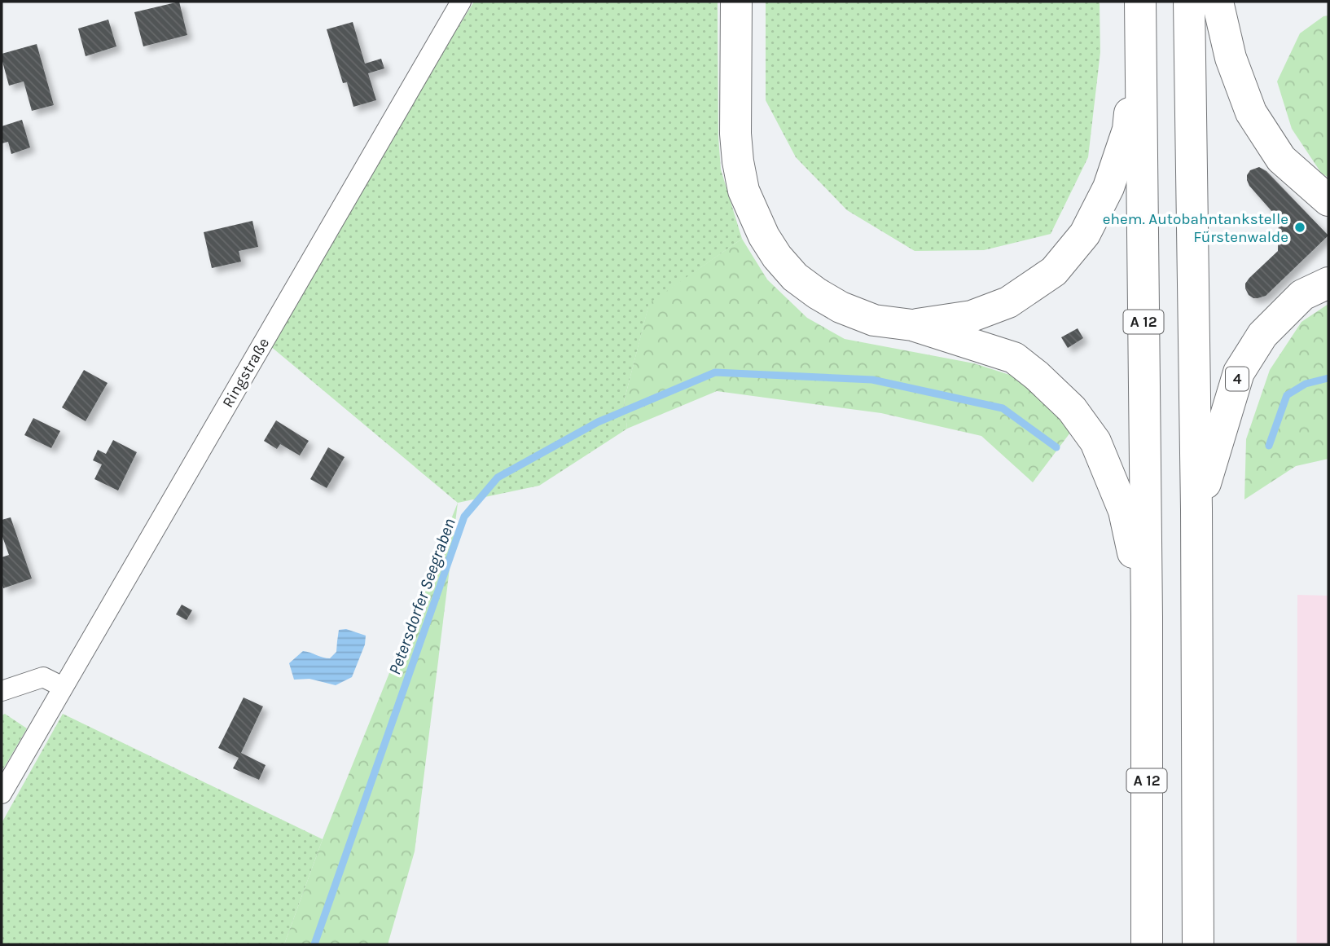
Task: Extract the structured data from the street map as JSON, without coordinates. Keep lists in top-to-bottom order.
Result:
{
  "streets": {
    "highway": ["A 12", "4"],
    "street": ["Ringstraße"]
  },
  "water": ["Petersdorfer Seegraben"],
  "places": ["ehem. Autobahntankstelle Fürstenwalde"]
}
